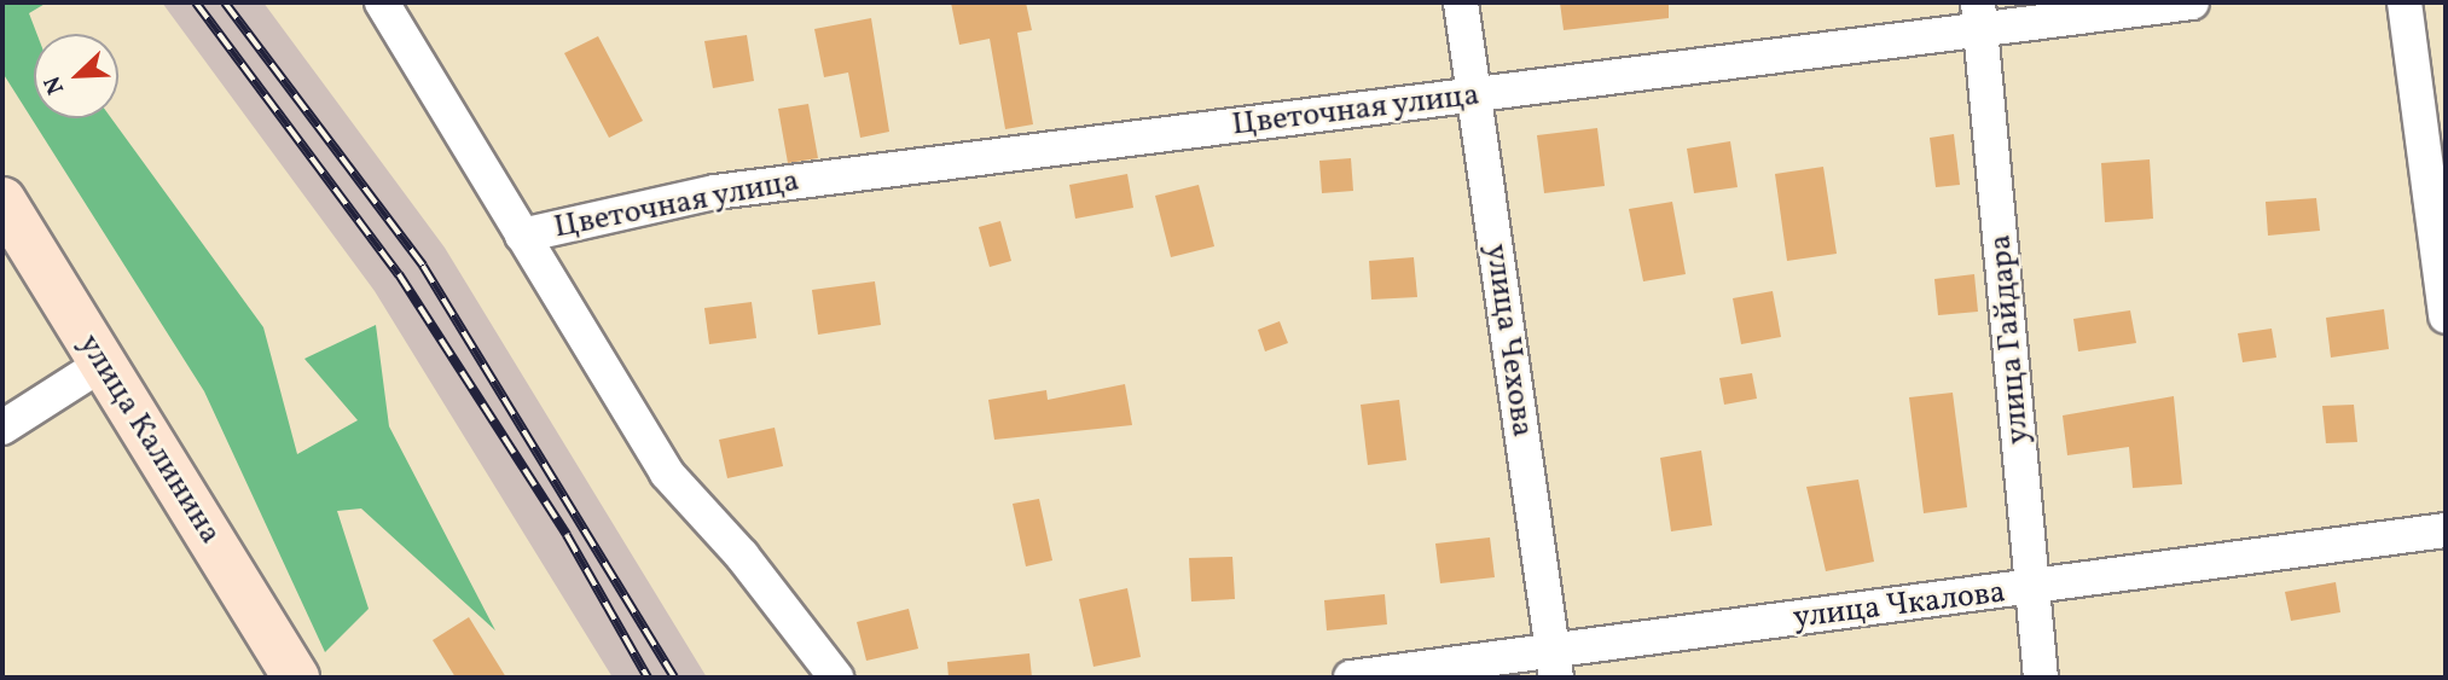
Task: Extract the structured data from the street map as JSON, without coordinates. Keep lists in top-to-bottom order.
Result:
{
  "streets": {
    "main road": ["улица Калинина"],
    "street": [
      "Цветочная улица",
      "улица Гайдара",
      "улица Чехова",
      "улица Чкалова"
    ]
  },
  "crossings": [
    ["Цветочная улица", "улица Гайдара"],
    ["Цветочная улица", "улица Чехова"],
    ["улица Гайдара", "улица Чкалова"],
    ["улица Чехова", "улица Чкалова"]
  ],
  "north": "bottom left"
}
